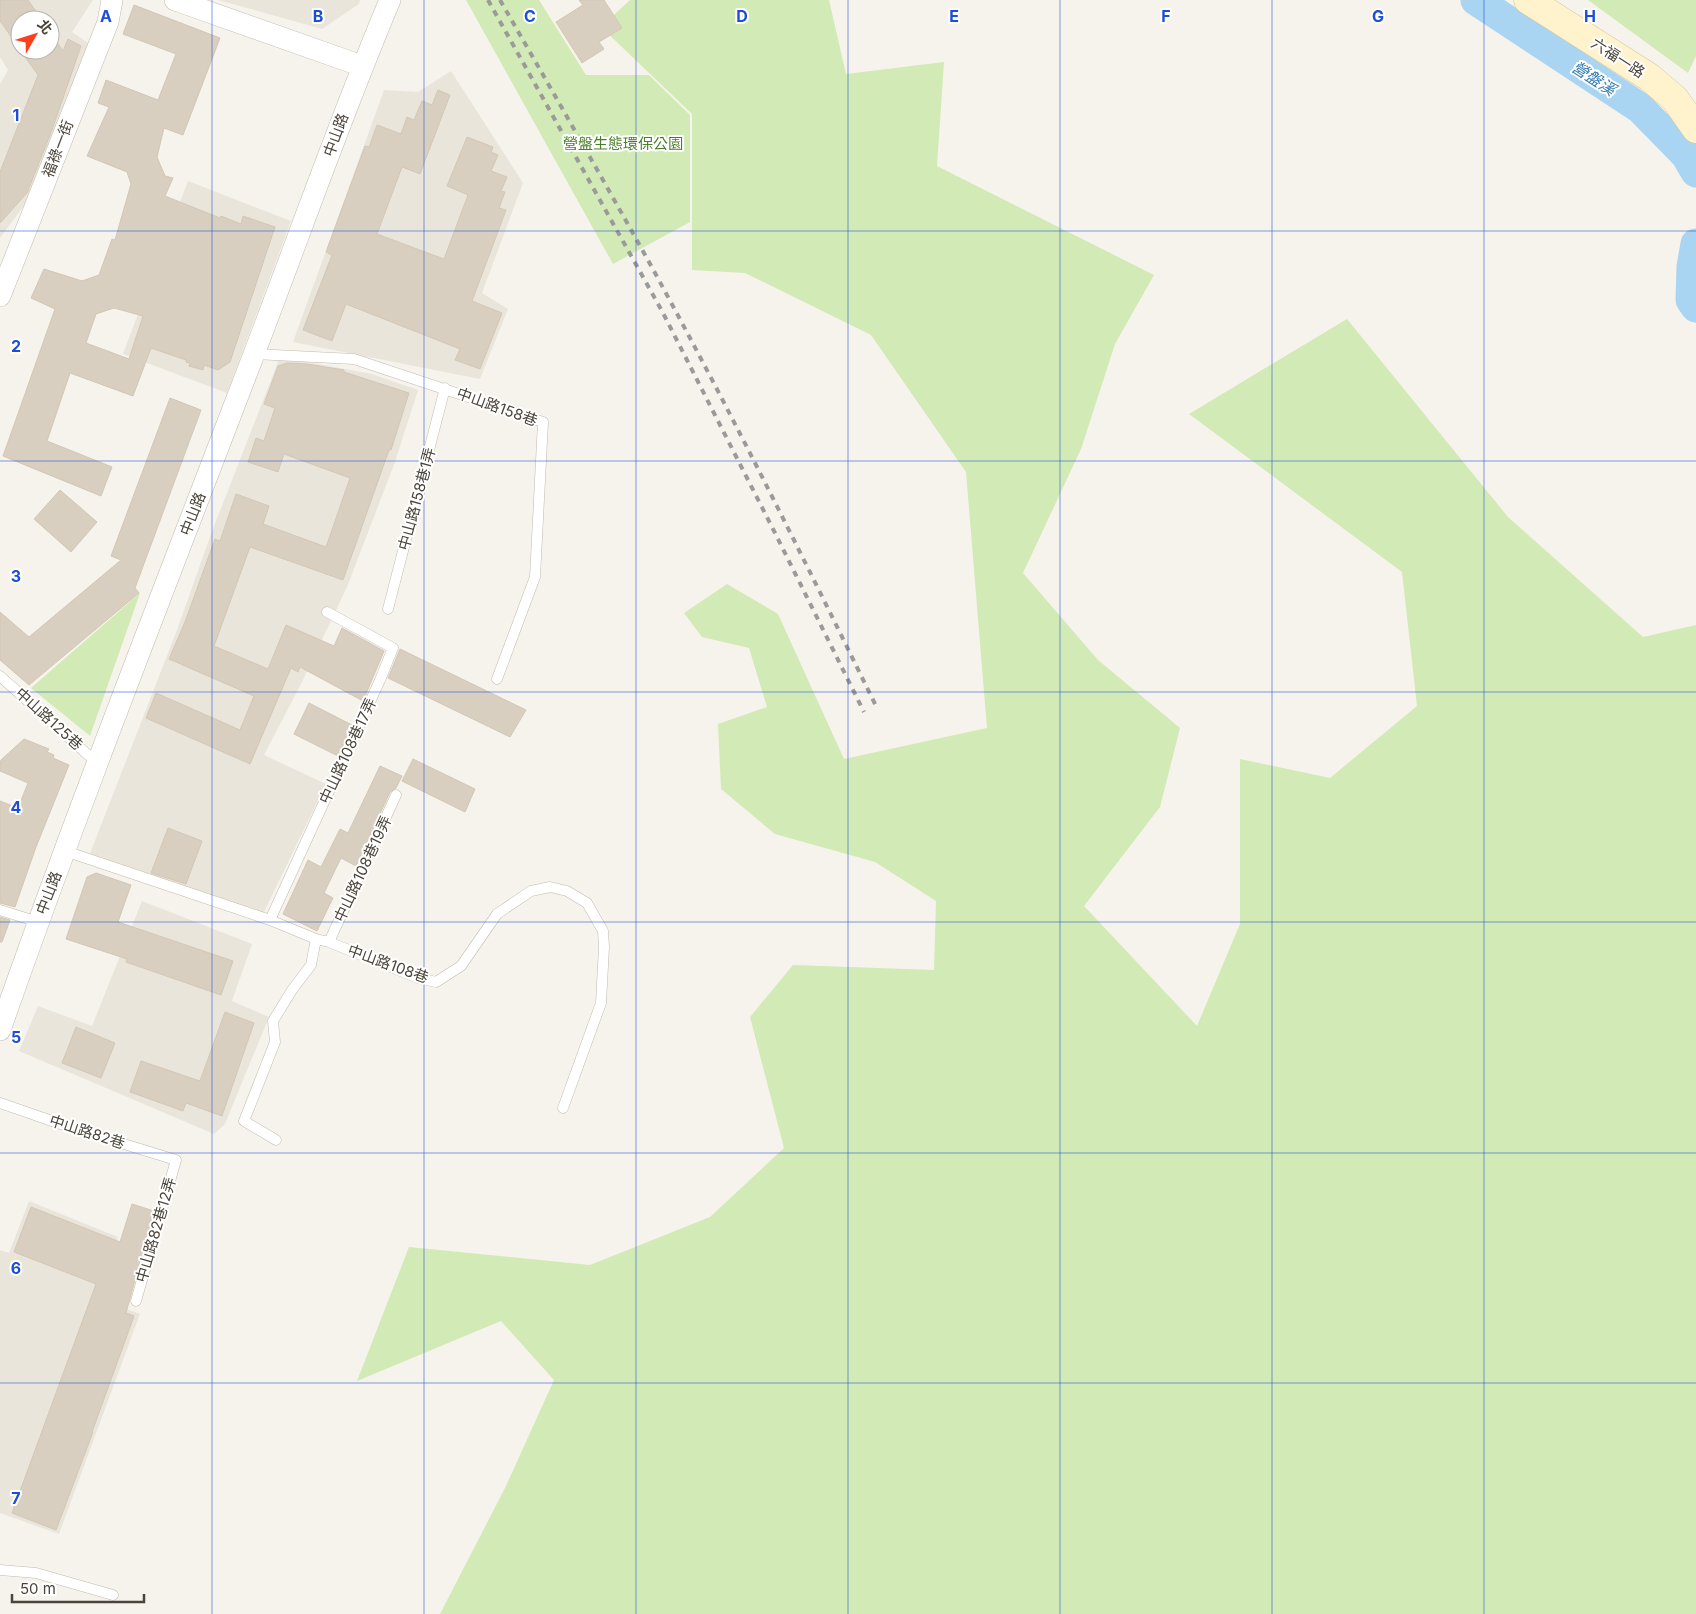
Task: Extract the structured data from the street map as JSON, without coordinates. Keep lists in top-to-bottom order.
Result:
{
  "streets": {
    "street": ["六福一路", "中山路", "福祿一街"],
    "lane": [
      "中山路158巷",
      "中山路158巷1弄",
      "中山路125巷",
      "中山路108巷17弄",
      "中山路108巷19弄",
      "中山路108巷",
      "中山路82巷",
      "中山路82巷12弄"
    ]
  },
  "crossings": [
    ["中山路", "中山路158巷"],
    ["中山路", "中山路125巷"],
    ["中山路", "中山路108巷"],
    ["中山路158巷", "中山路158巷1弄"],
    ["中山路108巷17弄", "中山路108巷"],
    ["中山路108巷19弄", "中山路108巷"],
    ["中山路82巷", "中山路82巷12弄"]
  ],
  "water": ["營盤溪"],
  "parks": ["營盤生態環保公園"],
  "scale_bar": "50 m",
  "north": "top right",
  "grid": {
    "columns": [
      "A",
      "B",
      "C",
      "D",
      "E",
      "F",
      "G",
      "H"
    ],
    "rows": [
      "1",
      "2",
      "3",
      "4",
      "5",
      "6",
      "7"
    ]
  }
}
